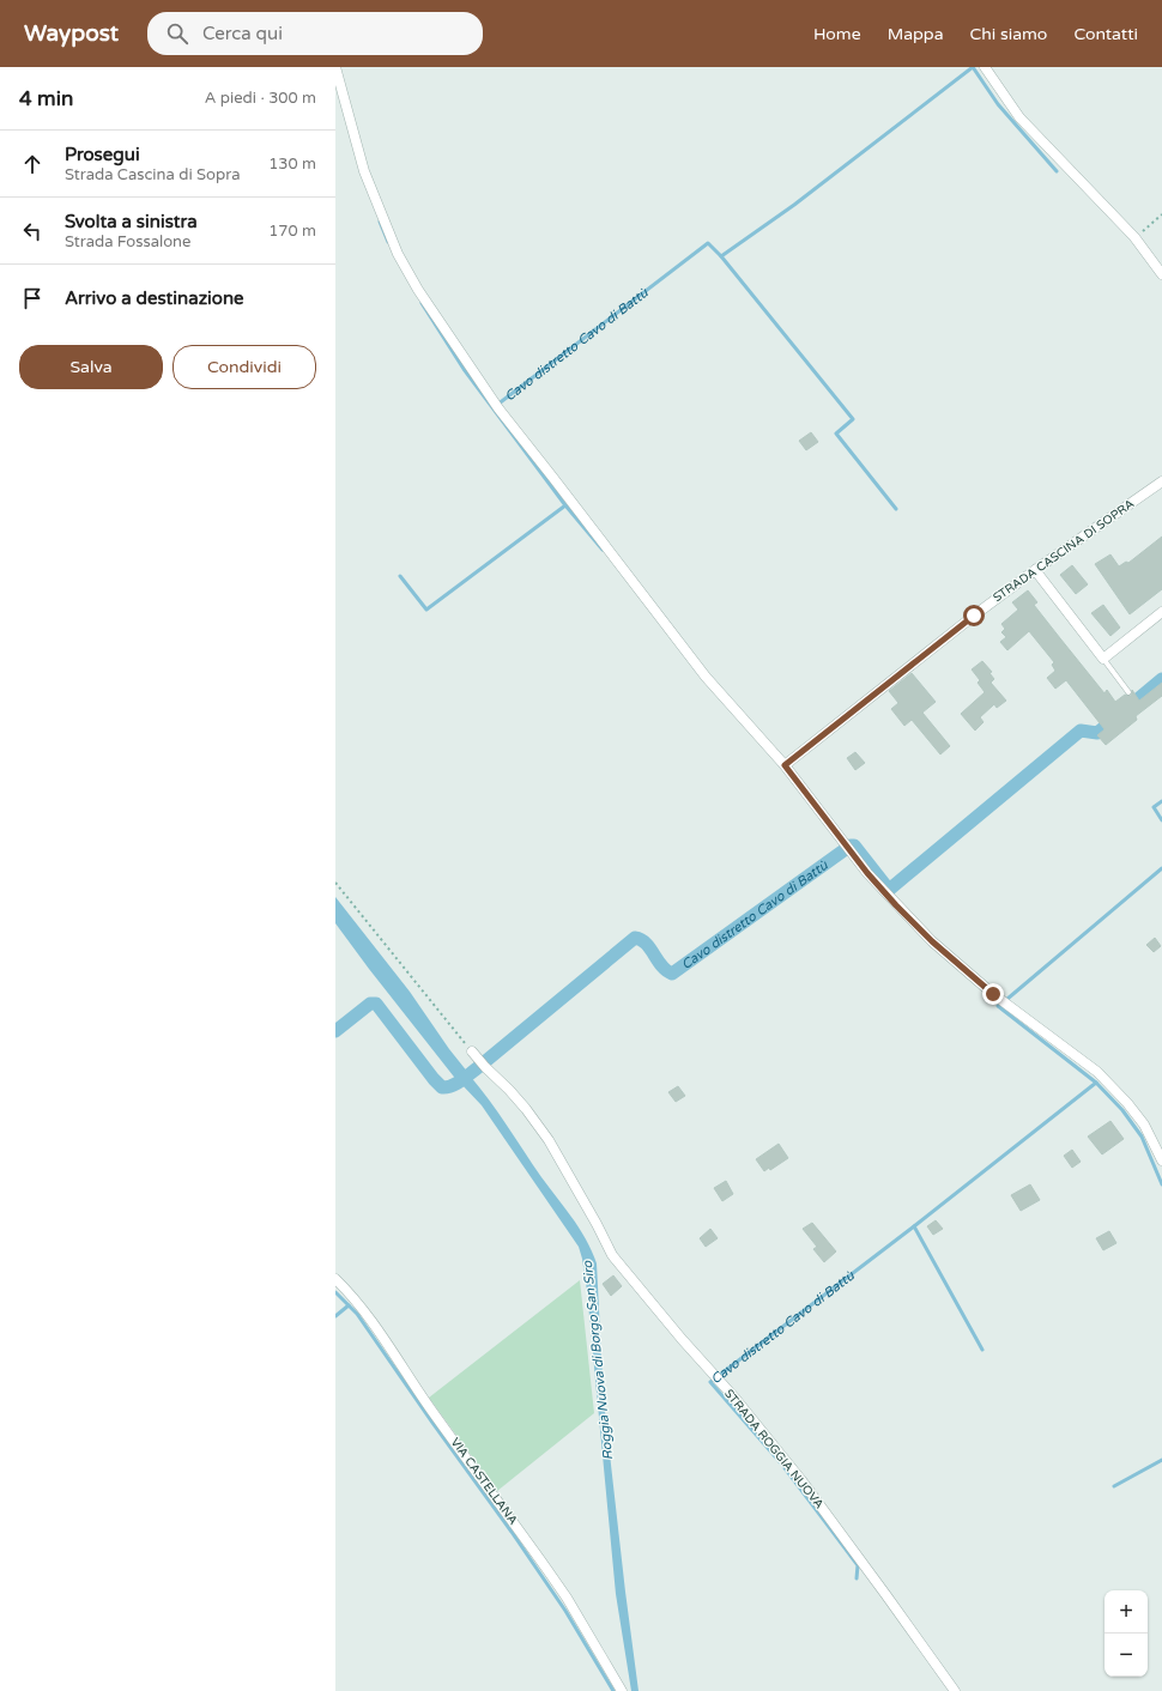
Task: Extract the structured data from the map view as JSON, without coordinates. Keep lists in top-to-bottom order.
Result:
{
  "streets": {
    "street": ["STRADA CASCINA DI SOPRA", "STRADA ROGGIA NUOVA", "VIA CASTELLANA"]
  },
  "water": ["Cavo distretto Cavo di Battù", "Roggia Nuova di Borgo San Siro"],
  "page": {
    "header": "Waypost",
    "search": "Cerca qui",
    "nav": [
      "Home",
      "Mappa",
      "Chi siamo",
      "Contatti"
    ],
    "heading": ["4 min", "A piedi · 300 m"],
    "list": [
      ["Prosegui", "Strada Cascina di Sopra", "130 m"],
      ["Svolta a sinistra", "Strada Fossalone", "170 m"],
      "Arrivo a destinazione"
    ],
    "buttons": ["Salva", "Condividi"],
    "map_buttons": ["+", "−"]
  }
}
